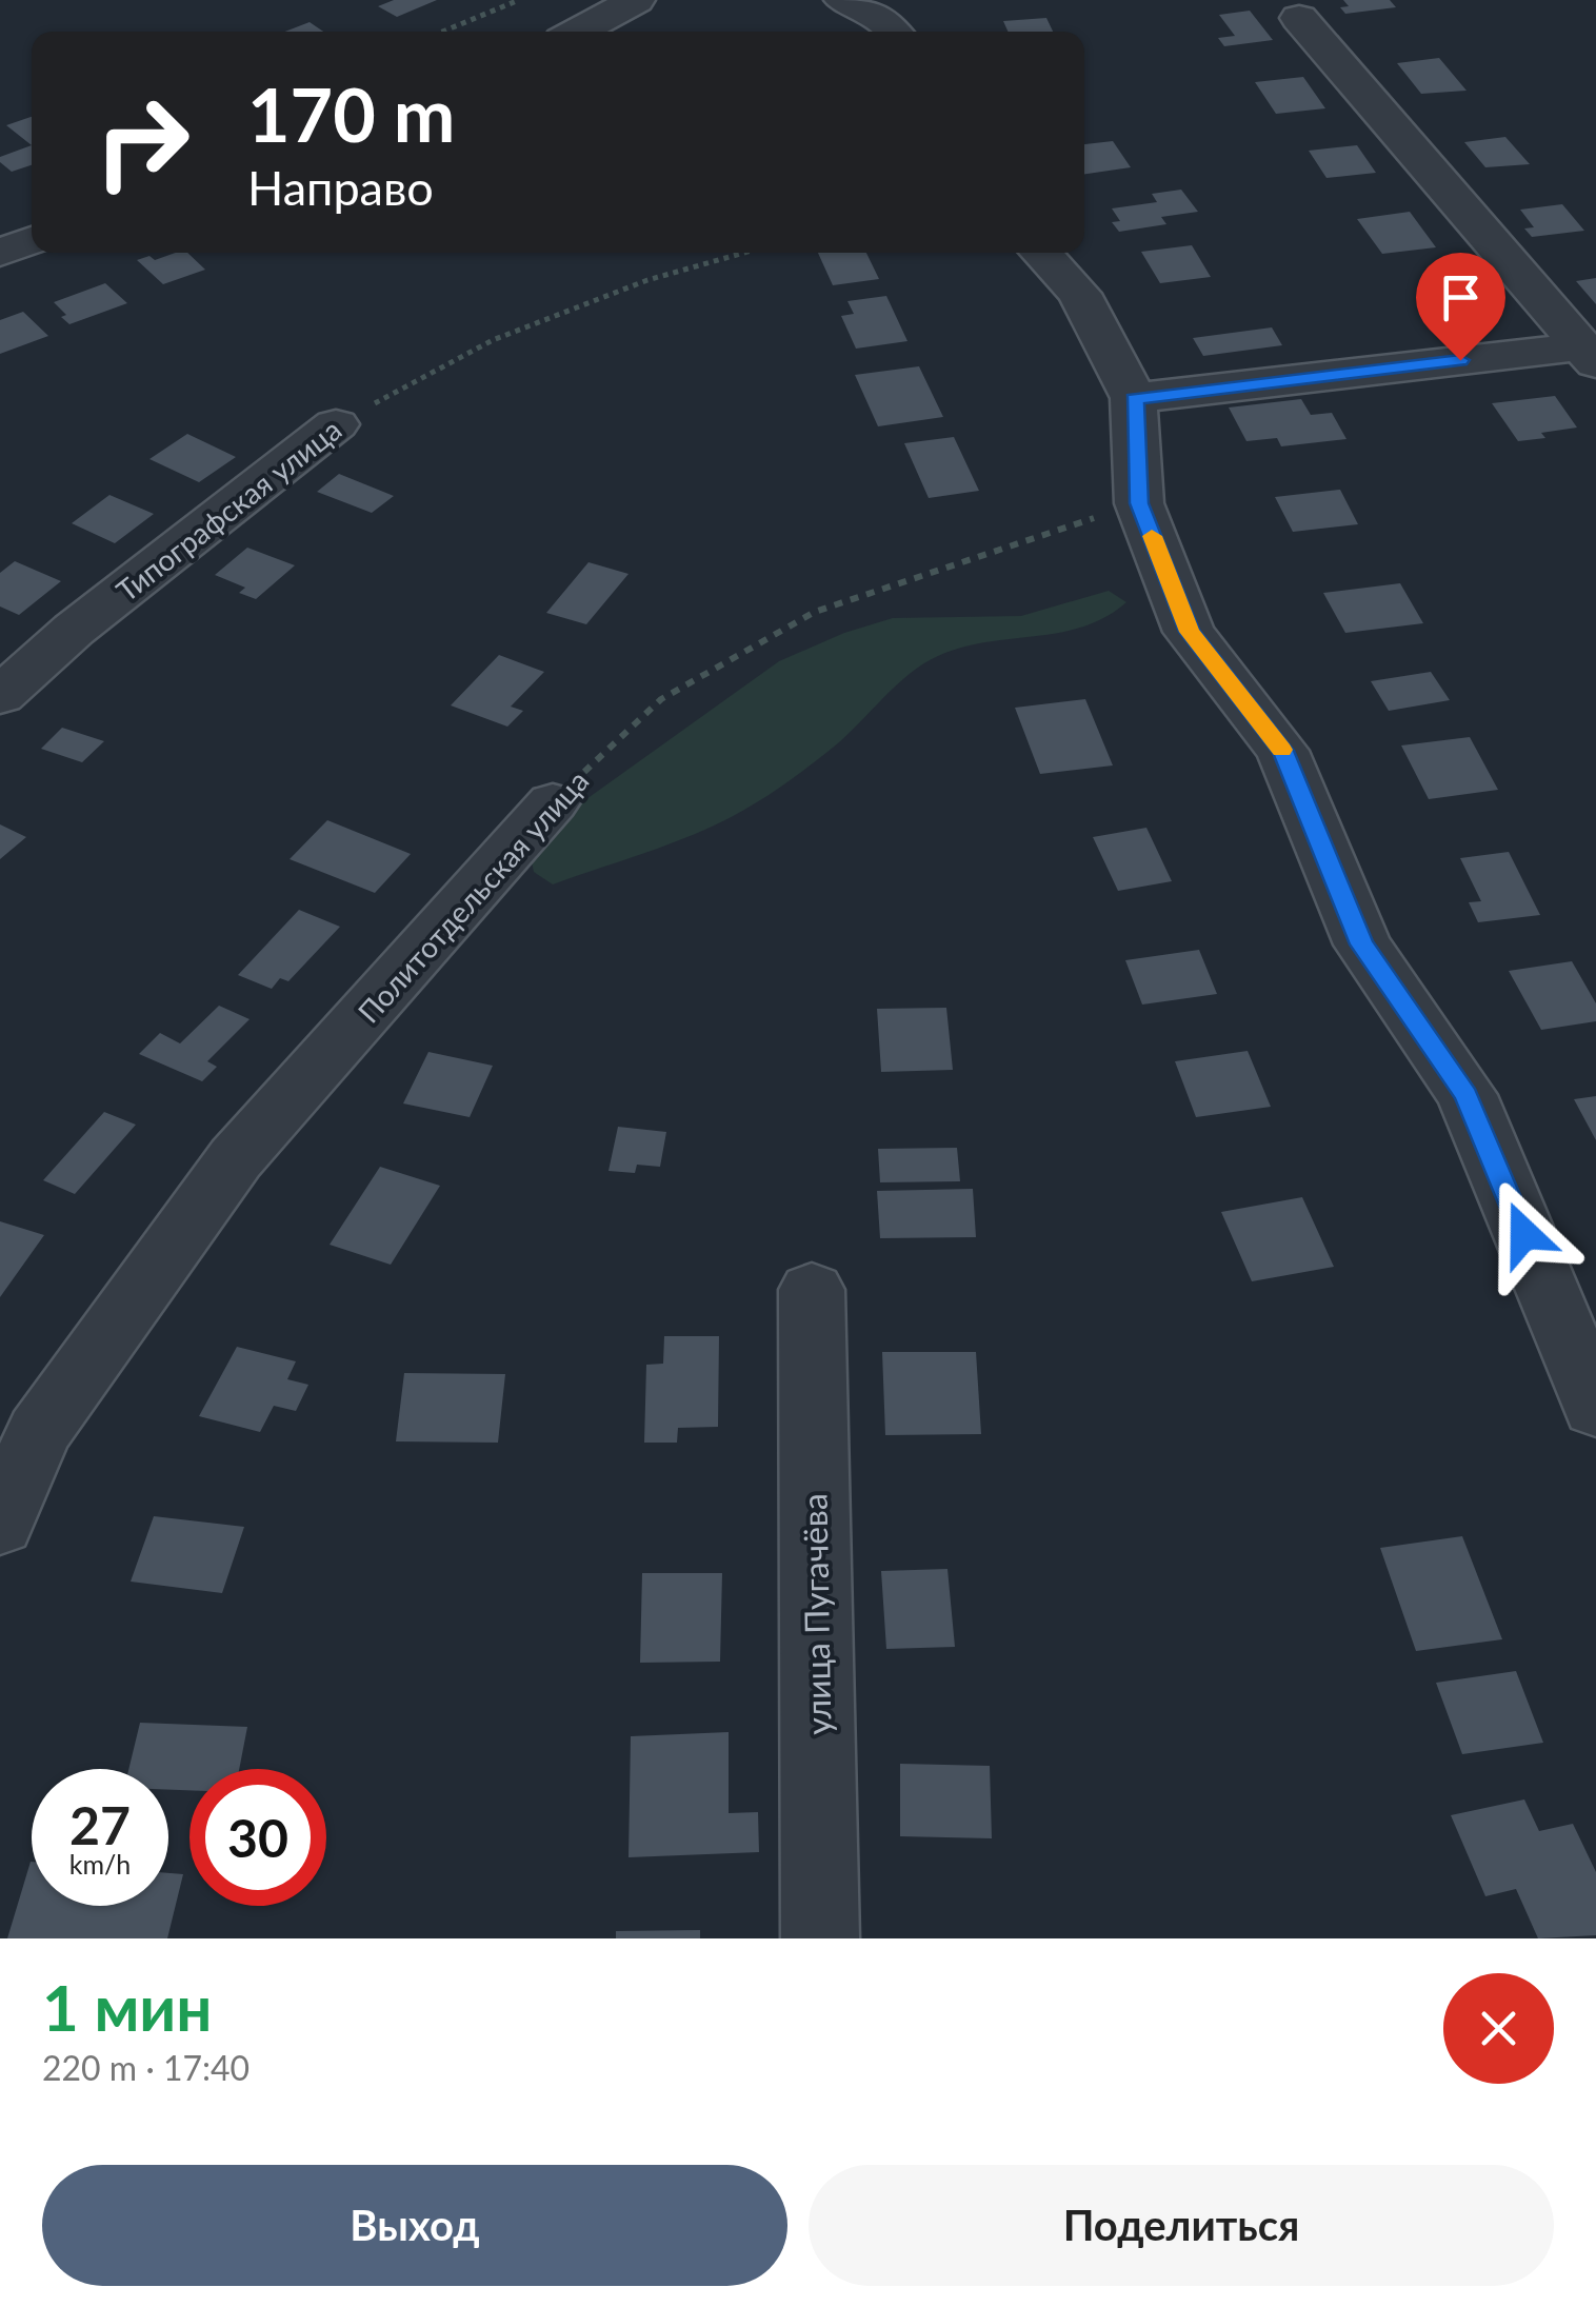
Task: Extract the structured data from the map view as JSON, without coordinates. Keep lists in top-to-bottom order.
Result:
{
  "streets": {
    "street": ["Типографская улица", "Политотдельская улица", "улица Пугачёва"]
  },
  "page": {
    "turn": ["170 m", "Направо"],
    "speed": "27 km/h",
    "limit": "30",
    "heading": ["1 мин", "220 m · 17:40"],
    "buttons": ["Выход", "Поделиться"]
  }
}
